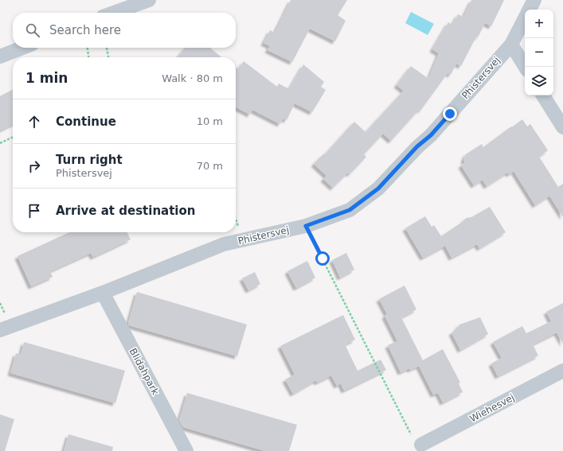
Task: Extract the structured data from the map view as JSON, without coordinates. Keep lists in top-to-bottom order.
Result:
{
  "streets": {
    "street": ["Phistersvej", "Blidahpark", "Wiehesvej"]
  },
  "crossings": [
    ["Phistersvej", "Blidahpark"]
  ],
  "page": {
    "map_buttons": ["+", "−"],
    "search": "Search here",
    "heading": ["1 min", "Walk · 80 m"],
    "list": [
      ["Continue", "10 m"],
      ["Turn right", "Phistersvej", "70 m"],
      "Arrive at destination"
    ]
  }
}
